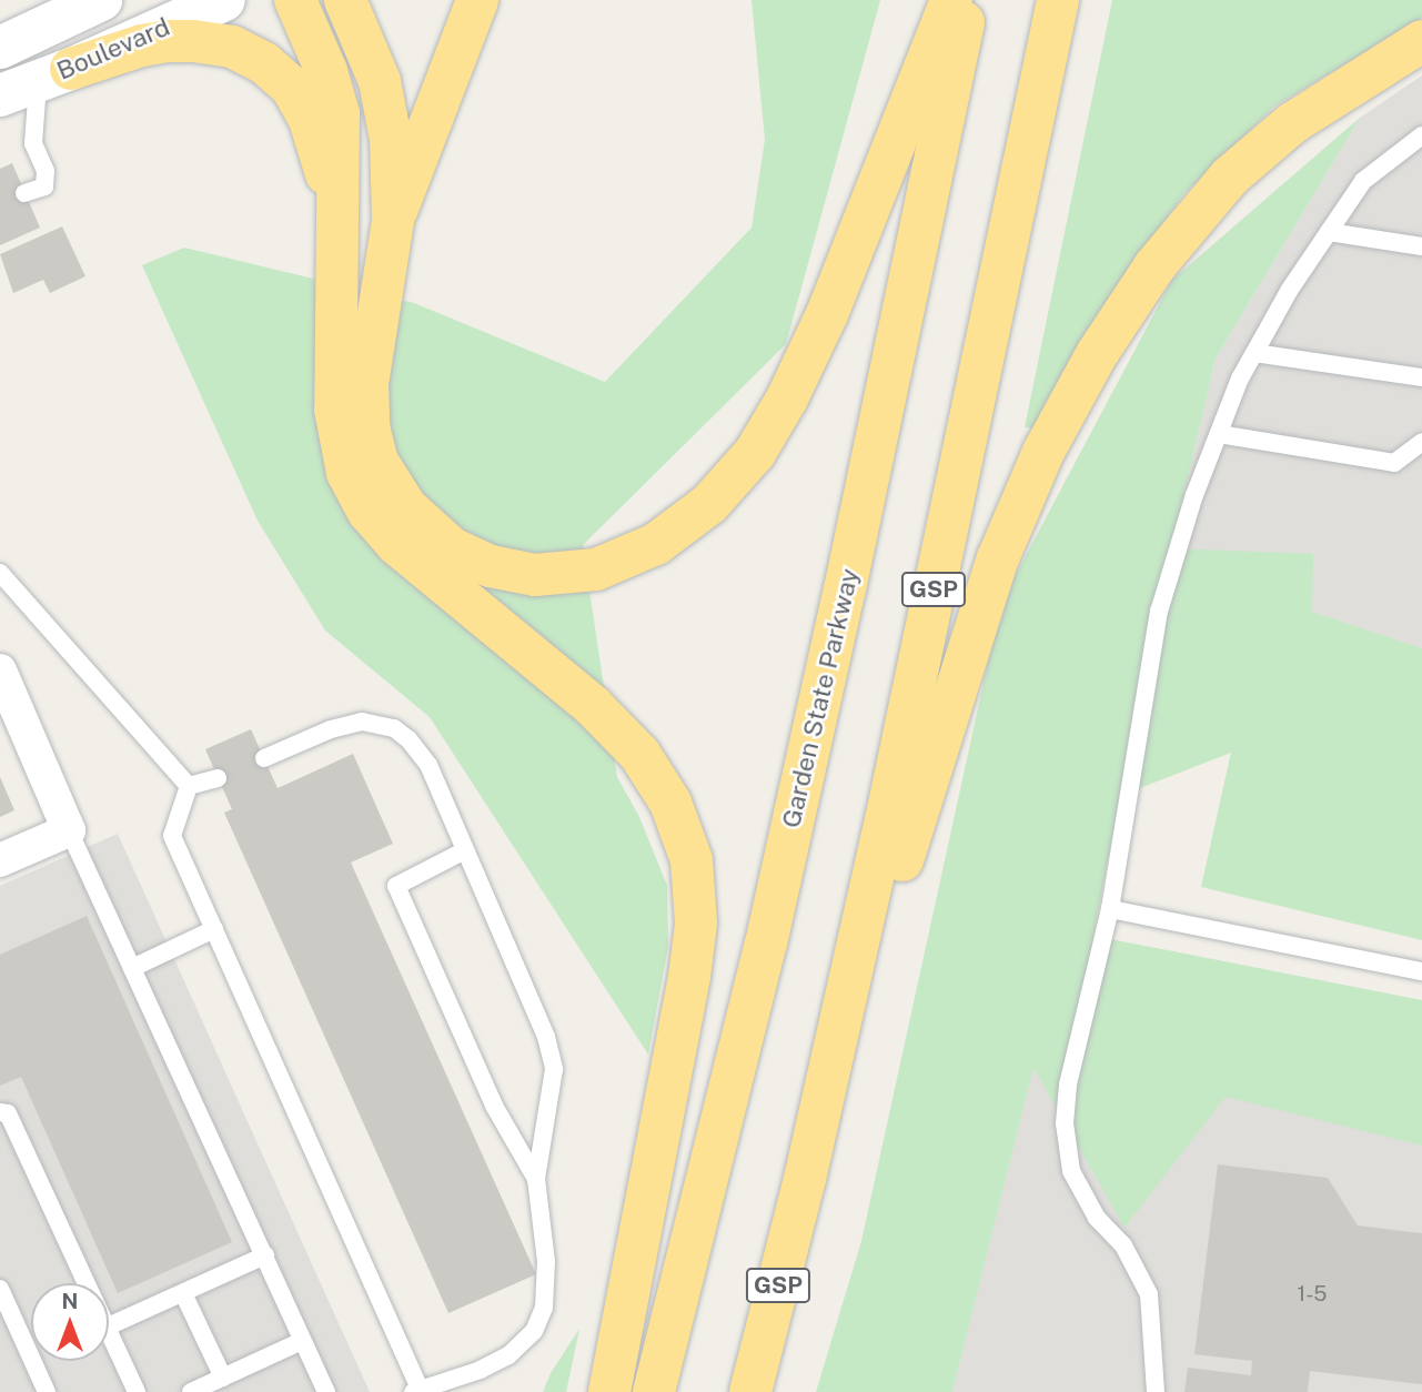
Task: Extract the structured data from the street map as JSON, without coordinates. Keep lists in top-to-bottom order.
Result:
{
  "streets": {
    "highway": ["GSP", "Garden State Parkway"],
    "main road": ["Boulevard"]
  },
  "house_numbers": ["1-5"],
  "north": "top"
}
